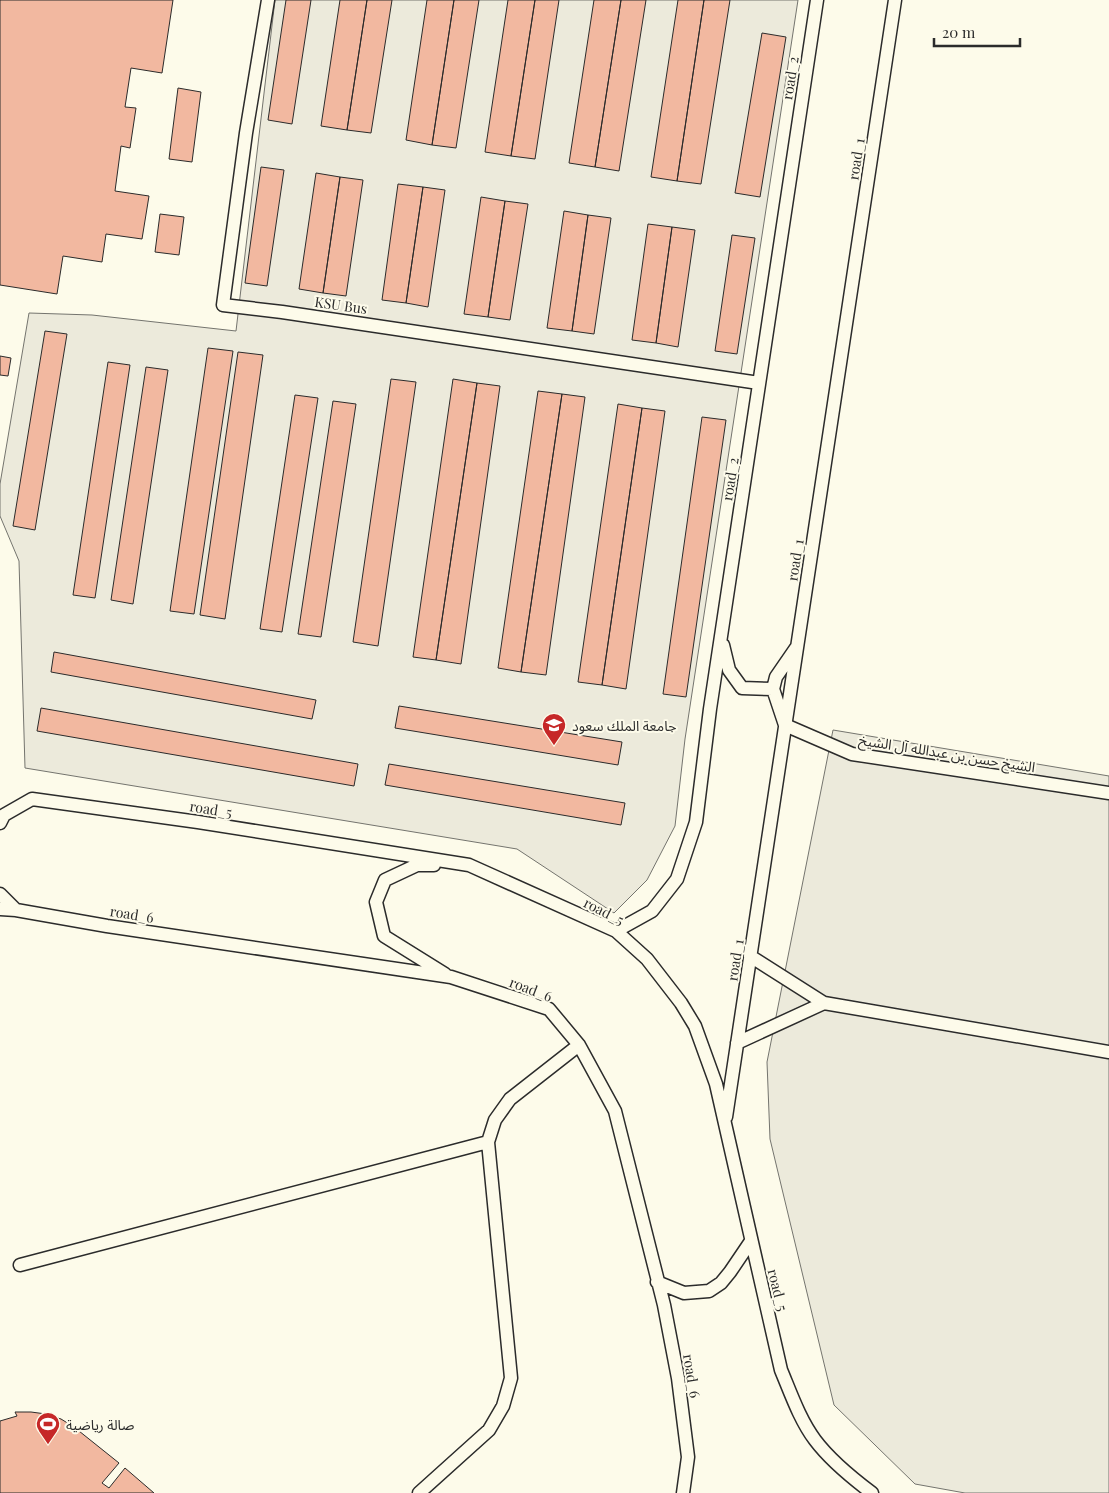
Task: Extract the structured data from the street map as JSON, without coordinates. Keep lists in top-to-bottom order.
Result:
{
  "streets": {
    "lane": [
      "road_2",
      "road_1",
      "KSU Bus",
      "الشيخ حسن بن عبدالله آل الشيخ",
      "road_5",
      "road_6"
    ]
  },
  "crossings": [
    ["road_2", "KSU Bus"],
    ["road_2", "road_5"],
    ["road_1", "الشيخ حسن بن عبدالله آل الشيخ"],
    ["road_1", "road_5"]
  ],
  "places": {
    "school or university": ["جامعة الملك سعود"],
    "sports": ["صالة رياضية"]
  },
  "scale_bar": "20 m"
}
